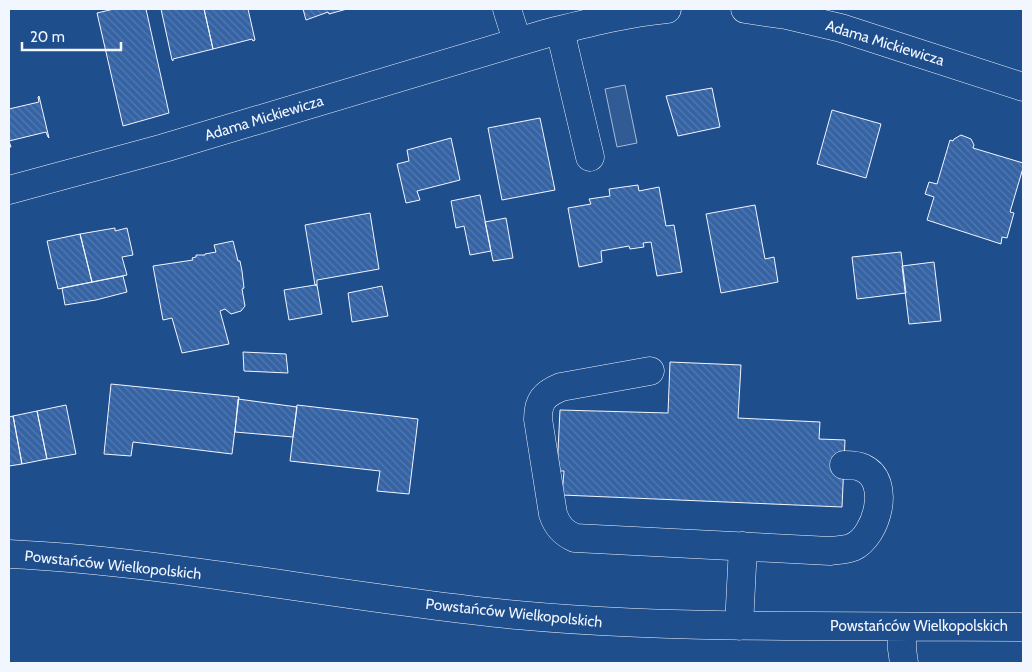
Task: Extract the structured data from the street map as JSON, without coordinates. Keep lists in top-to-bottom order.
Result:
{
  "streets": {
    "street": ["Adama Mickiewicza", "Powstańców Wielkopolskich"]
  },
  "scale_bar": "20 m"
}
